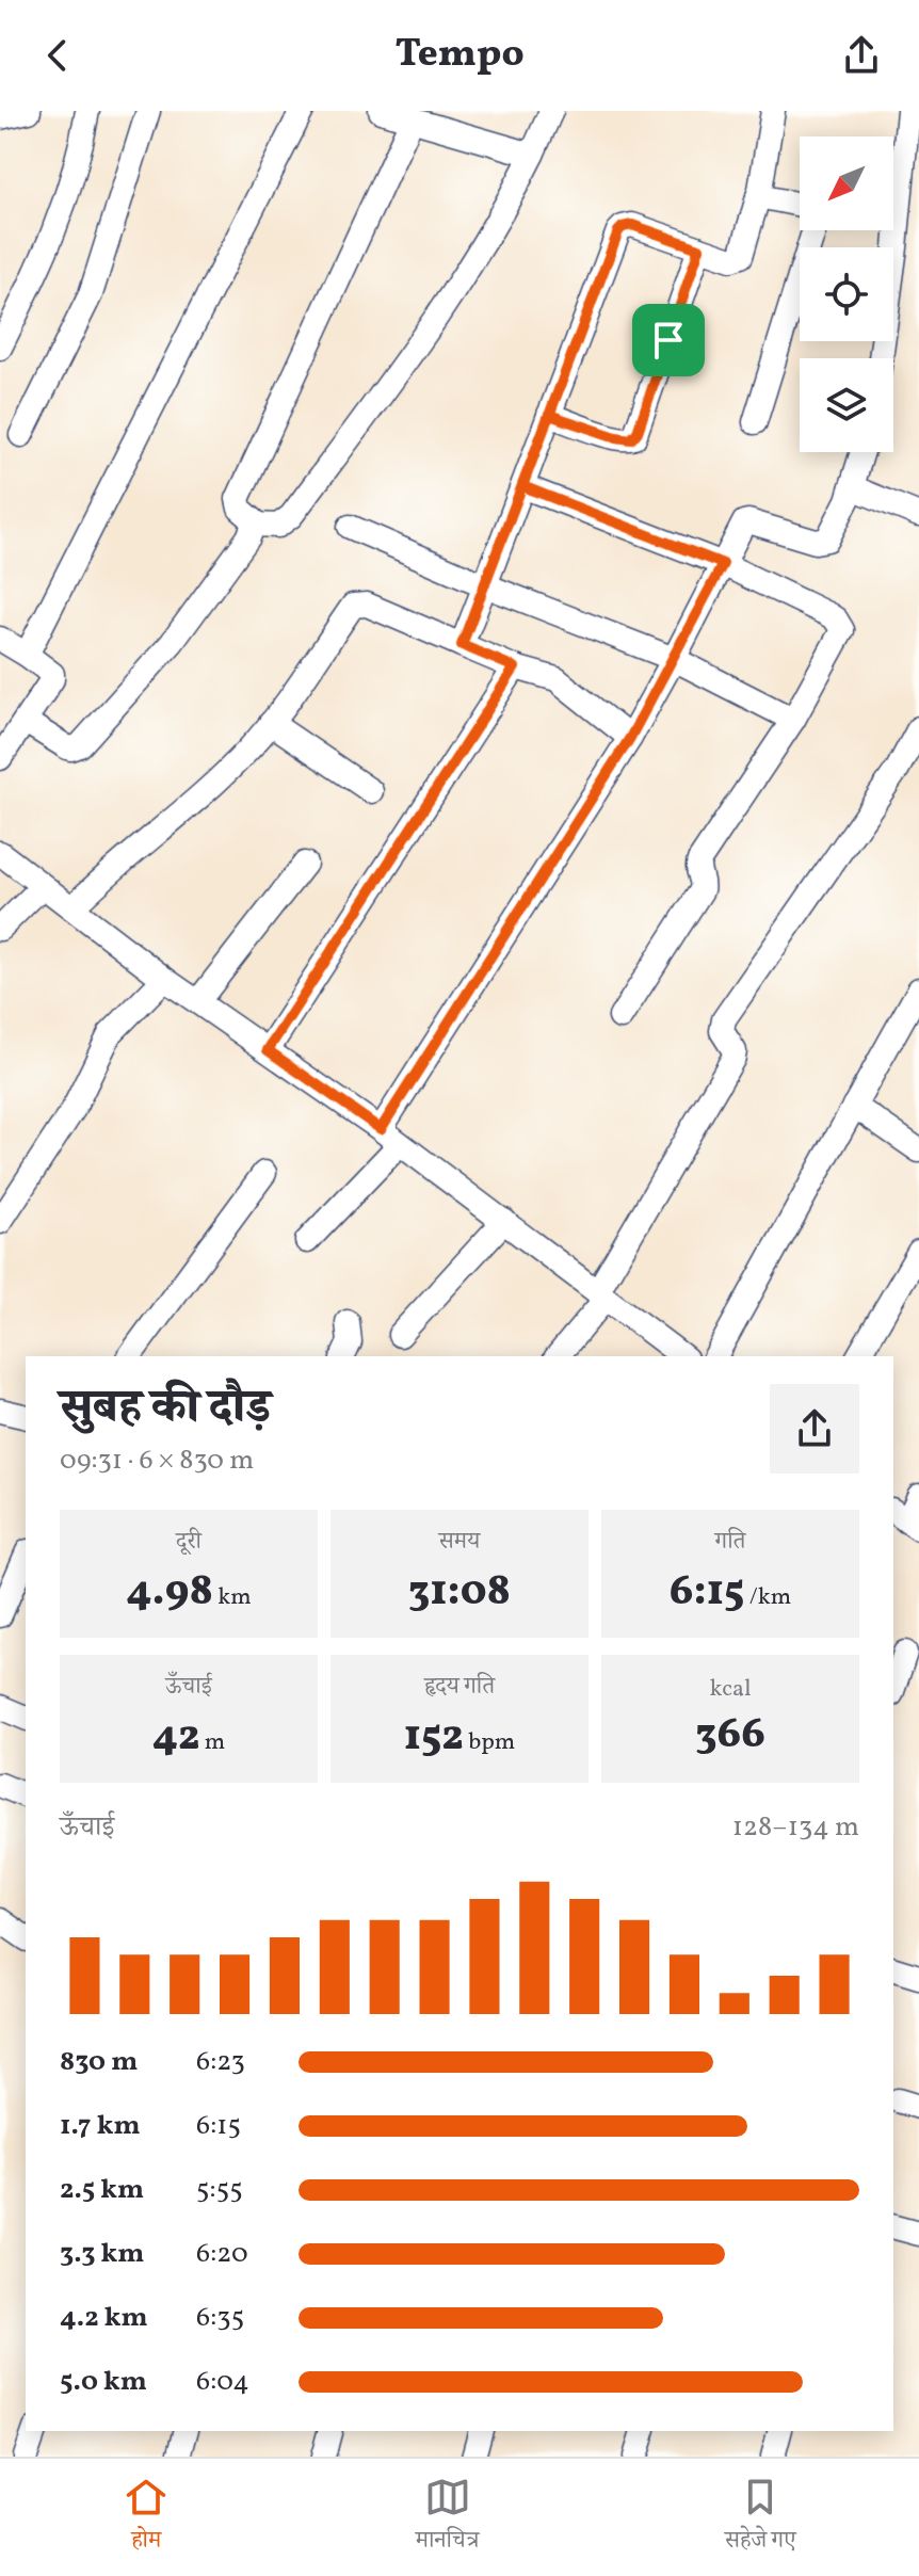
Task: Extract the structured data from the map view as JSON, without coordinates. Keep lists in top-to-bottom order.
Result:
{
  "north": "bottom left",
  "page": {
    "header": "Tempo",
    "heading": ["सुबह की दौड़", "09:31 · 6 × 830 m"],
    "stats": [
      ["दूरी", "4.98 km"],
      ["समय", "31:08"],
      ["गति", "6:15 /km"],
      ["ऊँचाई", "42 m"],
      ["हृदय गति", "152 bpm"],
      ["kcal", "366"]
    ],
    "chart": ["ऊँचाई", "128–134 m"],
    "list": [
      {
        "name": "830 m",
        "note": "6:23"
      },
      {
        "name": "1.7 km",
        "note": "6:15"
      },
      {
        "name": "2.5 km",
        "note": "5:55"
      },
      {
        "name": "3.3 km",
        "note": "6:20"
      },
      {
        "name": "4.2 km",
        "note": "6:35"
      },
      {
        "name": "5.0 km",
        "note": "6:04"
      }
    ],
    "tabs": ["होम", "मानचित्र", "सहेजे गए"]
  }
}
